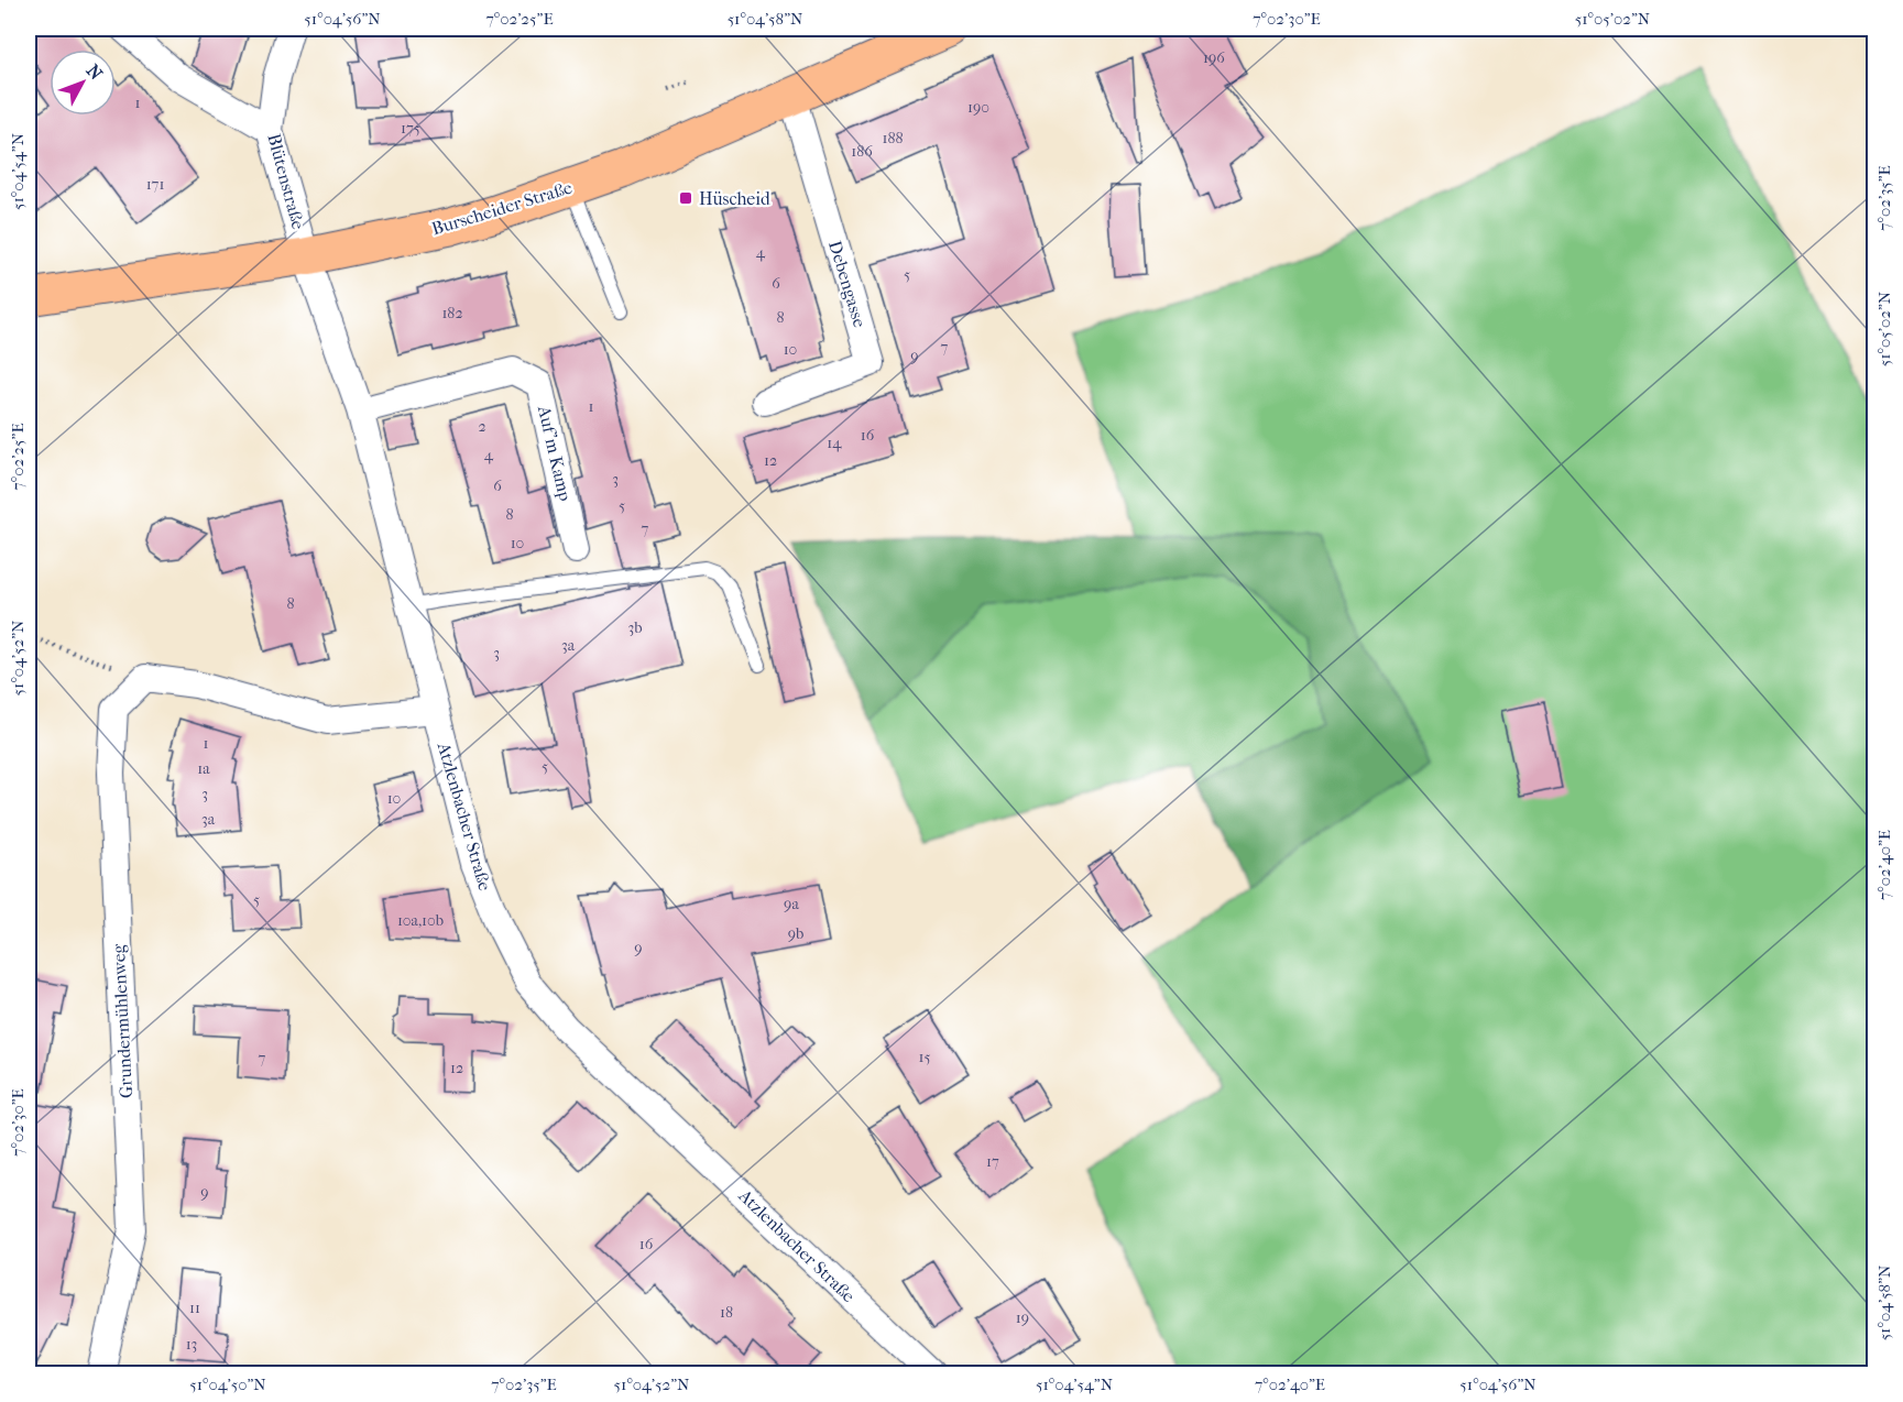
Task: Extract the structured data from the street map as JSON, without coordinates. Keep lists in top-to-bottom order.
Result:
{
  "streets": {
    "main road": ["Burscheider Straße"],
    "street": [
      "Blütenstraße",
      "Debengasse",
      "Auf'm Kamp",
      "Atzlenbacher Straße",
      "Grundermühlenweg"
    ]
  },
  "crossings": [
    ["Blütenstraße", "Burscheider Straße"],
    ["Blütenstraße", "Atzlenbacher Straße"],
    ["Burscheider Straße", "Debengasse"],
    ["Burscheider Straße", "Atzlenbacher Straße"],
    ["Auf'm Kamp", "Atzlenbacher Straße"]
  ],
  "places": {
    "transit": ["Hüscheid"]
  },
  "house_numbers": [
    "196",
    "1",
    "190",
    "175",
    "188",
    "186",
    "171",
    "4",
    "5",
    "6",
    "182",
    "8",
    "7",
    "10",
    "9",
    "1",
    "2",
    "16",
    "14",
    "4",
    "12",
    "3",
    "6",
    "5",
    "8",
    "7",
    "10",
    "8",
    "3b",
    "3a",
    "3",
    "1",
    "5",
    "1a",
    "3",
    "10",
    "3a",
    "5",
    "9a",
    "10a,10b",
    "9b",
    "9",
    "15",
    "7",
    "12",
    "17",
    "9",
    "16",
    "11",
    "18",
    "19",
    "13"
  ],
  "north": "top right",
  "coordinates": [
    "51°04'56\"N",
    "7°02'25\"E",
    "51°04'58\"N",
    "7°02'30\"E",
    "51°05'02\"N",
    "51°04'54\"N",
    "7°02'35\"E",
    "51°04'52\"N",
    "7°02'40\"E",
    "51°04'50\"N"
  ]
}
